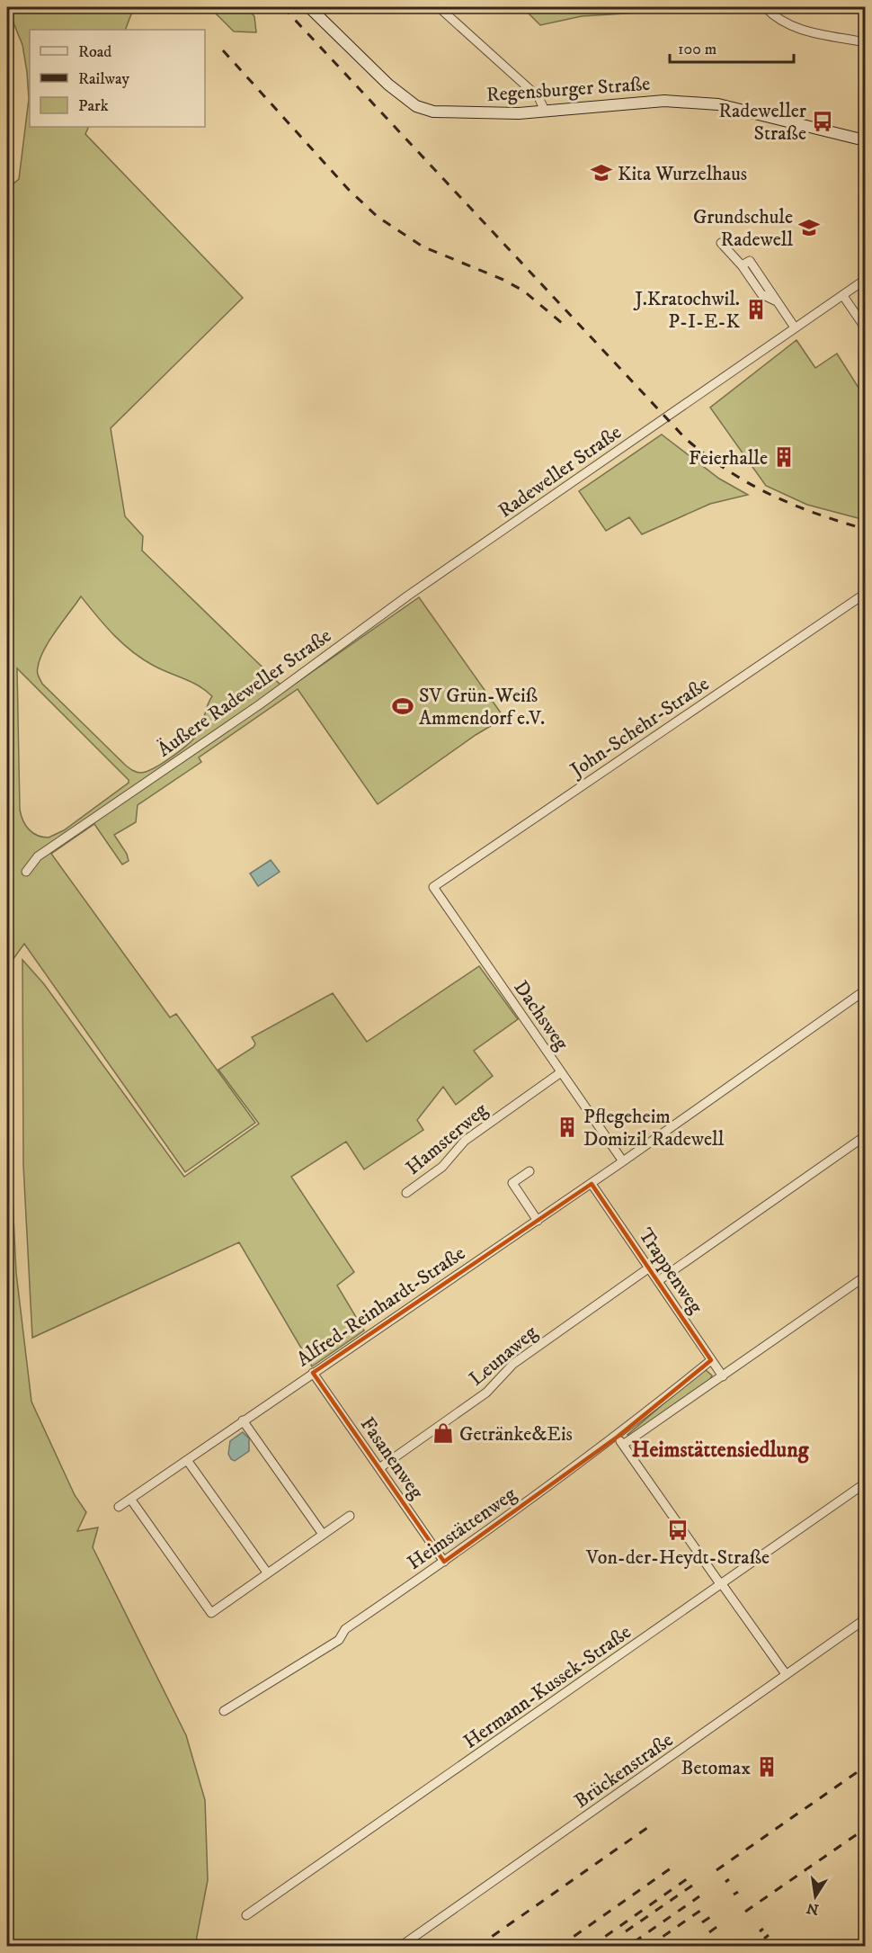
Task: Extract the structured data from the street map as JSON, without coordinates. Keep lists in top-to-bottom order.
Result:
{
  "streets": {
    "main road": ["Regensburger Straße"],
    "street": [
      "Radeweller Straße",
      "Äußere Radeweller Straße",
      "John-Schehr-Straße",
      "Dachsweg",
      "Hamsterweg",
      "Trappenweg",
      "Alfred-Reinhardt-Straße",
      "Leunaweg",
      "Fasanenweg",
      "Heimstättenweg",
      "Hermann-Kussek-Straße",
      "Brückenstraße"
    ]
  },
  "crossings": [
    ["Radeweller Straße", "Äußere Radeweller Straße"],
    ["John-Schehr-Straße", "Dachsweg"],
    ["Dachsweg", "Hamsterweg"],
    ["Dachsweg", "Alfred-Reinhardt-Straße"],
    ["Trappenweg", "Alfred-Reinhardt-Straße"],
    ["Trappenweg", "Leunaweg"],
    ["Trappenweg", "Heimstättenweg"],
    ["Alfred-Reinhardt-Straße", "Fasanenweg"],
    ["Leunaweg", "Fasanenweg"],
    ["Fasanenweg", "Heimstättenweg"]
  ],
  "districts": ["Heimstättensiedlung"],
  "places": {
    "bus stop": ["Radeweller Straße", "Von-der-Heydt-Straße"],
    "school or university": ["Kita Wurzelhaus", "Grundschule Radewell"],
    "building": [
      "J.Kratochwil. P-I-E-K",
      "Feierhalle",
      "Pflegeheim Domizil Radewell",
      "Betomax"
    ],
    "sports": ["SV Grün-Weiß Ammendorf e.V."],
    "shop": ["Getränke&Eis"]
  },
  "legend": ["Road", "Railway", "Park"],
  "scale_bar": "100 m",
  "north": "bottom"
}
